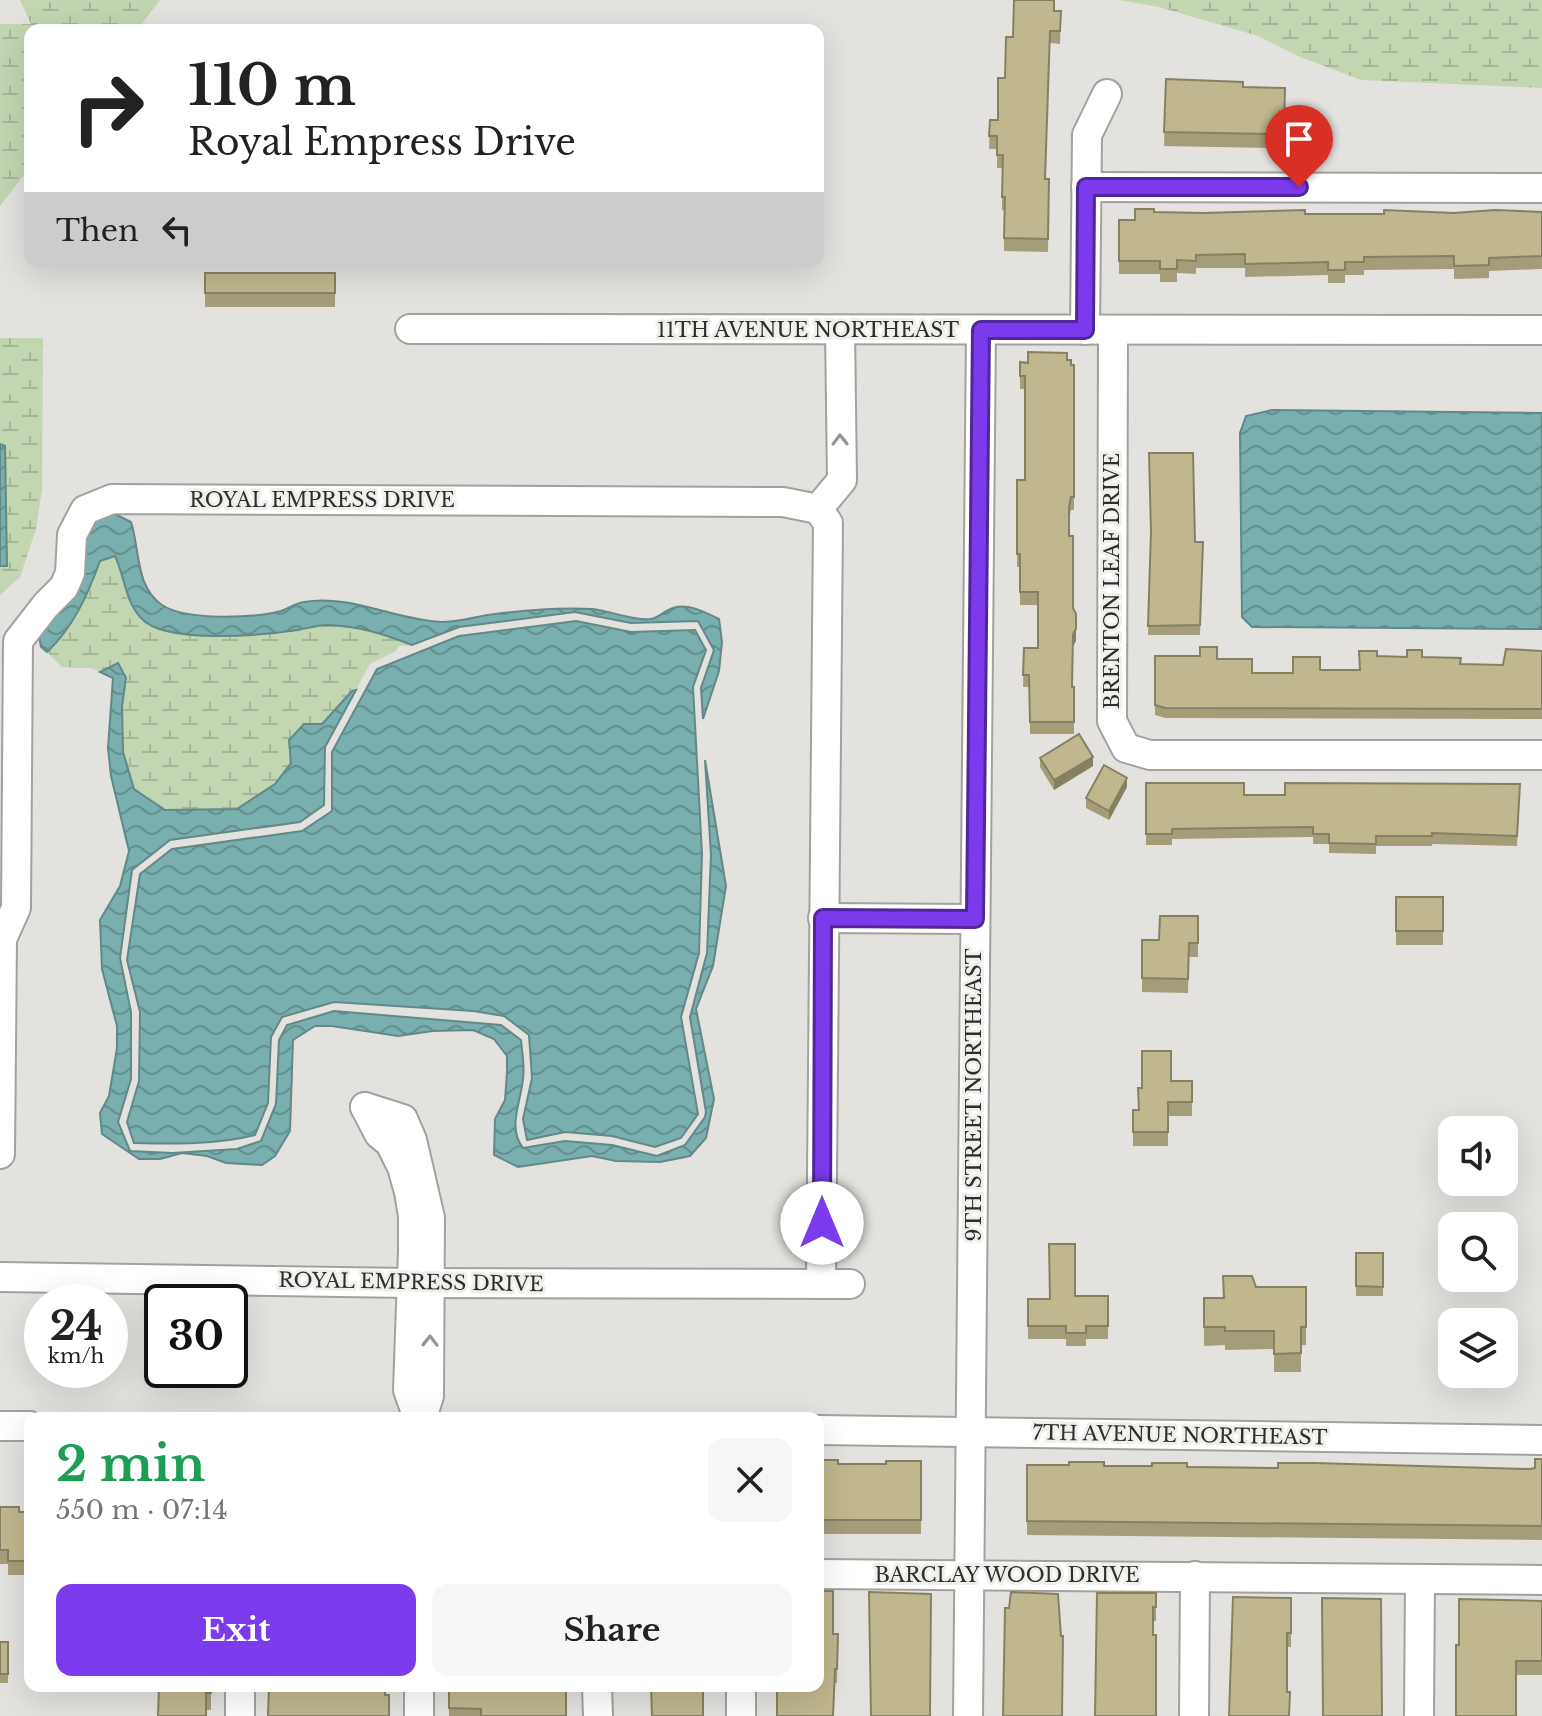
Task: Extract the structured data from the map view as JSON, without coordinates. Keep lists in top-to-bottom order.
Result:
{
  "streets": {
    "street": [
      "11TH AVENUE NORTHEAST",
      "ROYAL EMPRESS DRIVE",
      "BRENTON LEAF DRIVE",
      "9TH STREET NORTHEAST",
      "7TH AVENUE NORTHEAST",
      "BARCLAY WOOD DRIVE"
    ]
  },
  "crossings": [
    ["11TH AVENUE NORTHEAST", "BRENTON LEAF DRIVE"],
    ["11TH AVENUE NORTHEAST", "9TH STREET NORTHEAST"],
    ["9TH STREET NORTHEAST", "7TH AVENUE NORTHEAST"],
    ["9TH STREET NORTHEAST", "BARCLAY WOOD DRIVE"]
  ],
  "page": {
    "turn": ["110 m", "Royal Empress Drive"],
    "then": "Then",
    "speed": "24 km/h",
    "limit": "30",
    "heading": ["2 min", "550 m · 07:14"],
    "buttons": ["Exit", "Share"]
  }
}
